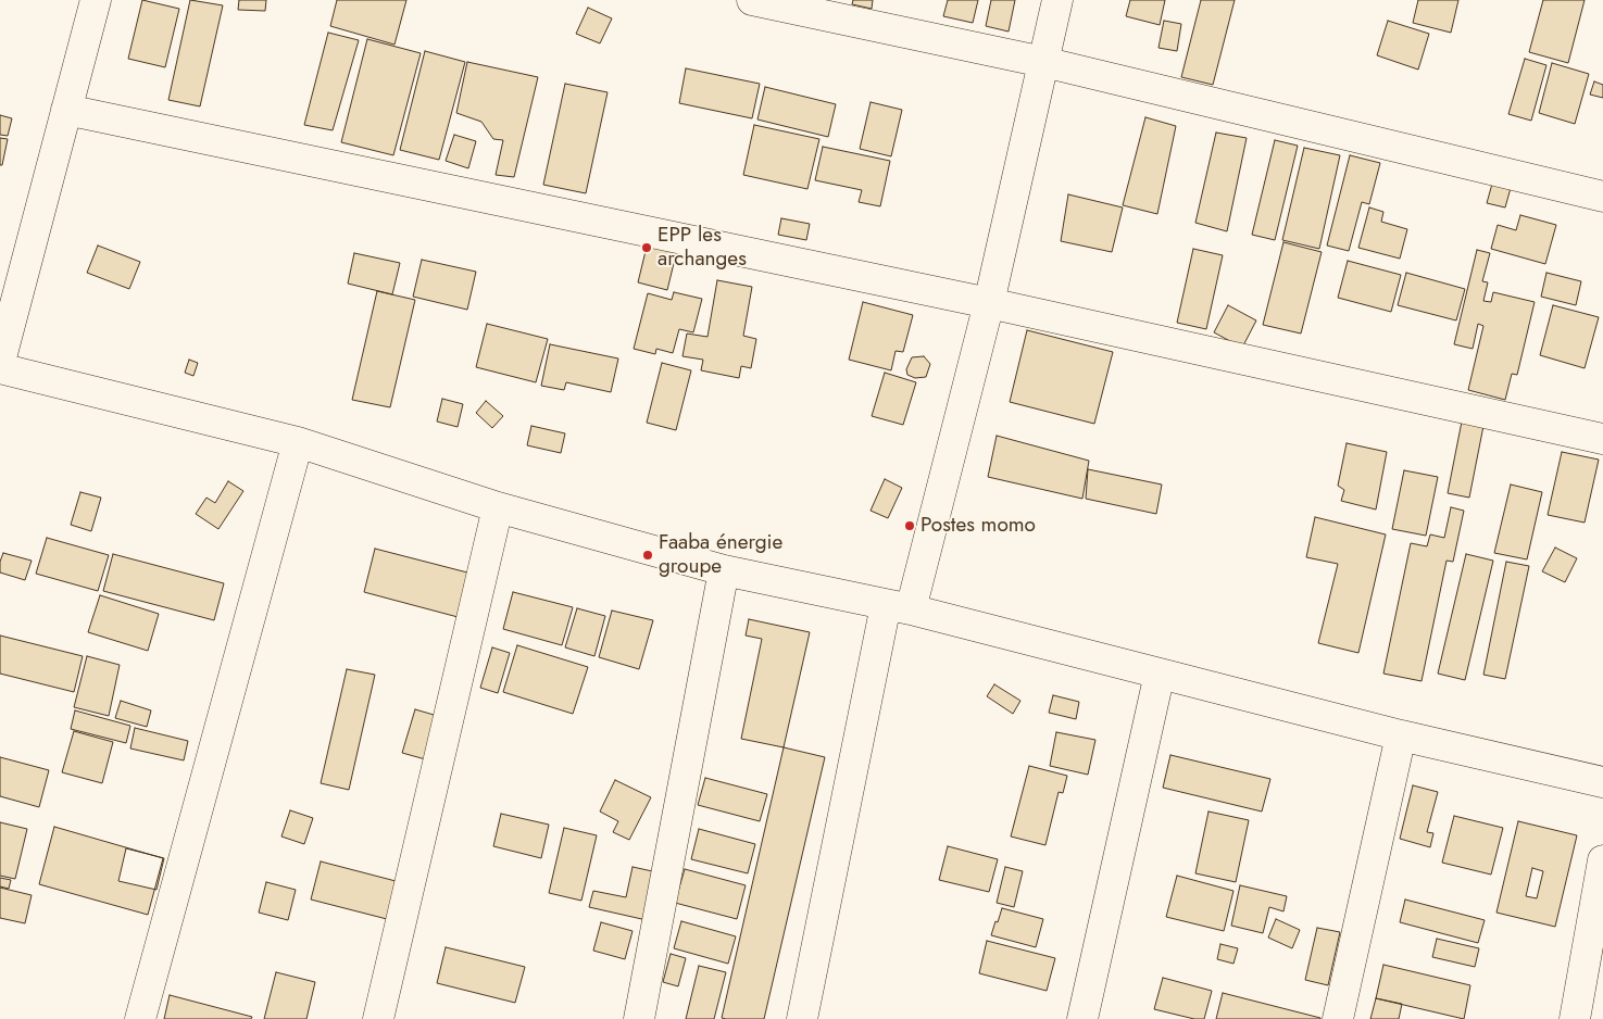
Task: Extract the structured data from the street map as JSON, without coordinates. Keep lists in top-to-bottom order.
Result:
{
  "places": ["EPP les archanges", "Postes momo", "Faaba énergie groupe"]
}
